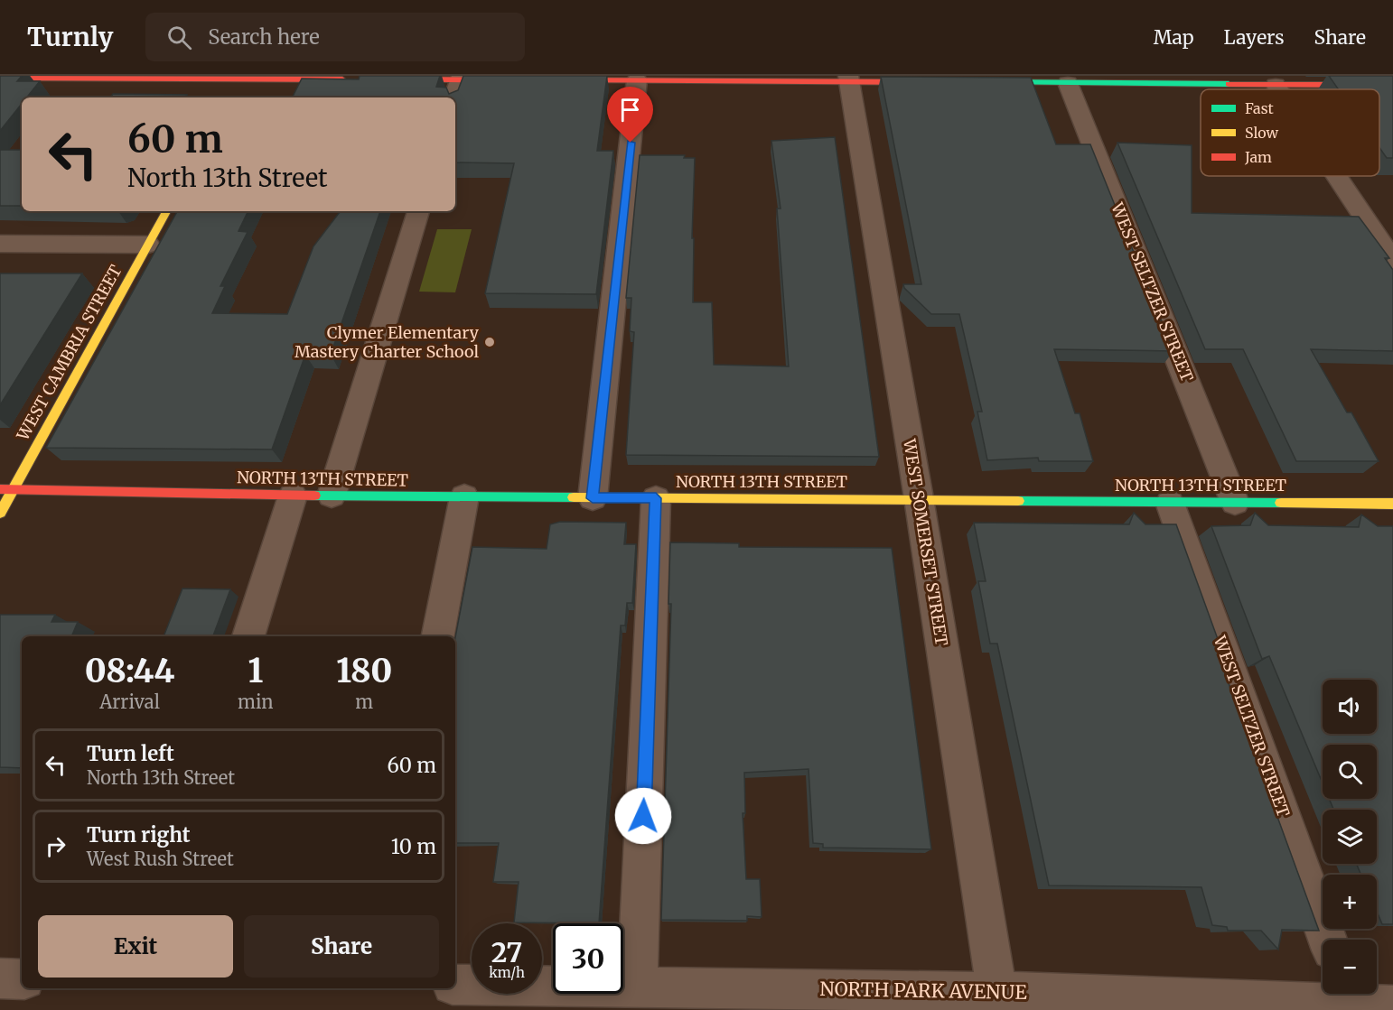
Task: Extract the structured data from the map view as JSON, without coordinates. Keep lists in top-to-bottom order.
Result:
{
  "streets": {
    "street": [
      "WEST SELTZER STREET",
      "WEST CAMBRIA STREET",
      "NORTH 13TH STREET",
      "WEST SOMERSET STREET",
      "NORTH PARK AVENUE"
    ]
  },
  "crossings": [
    ["WEST SELTZER STREET", "NORTH 13TH STREET"],
    ["WEST CAMBRIA STREET", "NORTH 13TH STREET"],
    ["NORTH 13TH STREET", "WEST SOMERSET STREET"],
    ["WEST SOMERSET STREET", "NORTH PARK AVENUE"]
  ],
  "places": ["Clymer Elementary Mastery Charter School"],
  "legend": ["Fast", "Slow", "Jam"],
  "page": {
    "header": "Turnly",
    "search": "Search here",
    "nav": ["Map", "Layers", "Share"],
    "turn": ["60 m", "North 13th Street"],
    "eta": [
      "08:44",
      "Arrival",
      "1",
      "min",
      "180",
      "m"
    ],
    "map_buttons": ["+", "−"],
    "list": [
      {
        "name": "Turn left",
        "note": "North 13th Street",
        "value": "60 m"
      },
      {
        "name": "Turn right",
        "note": "West Rush Street",
        "value": "10 m"
      }
    ],
    "buttons": ["Exit", "Share"],
    "speed": "27 km/h",
    "limit": "30"
  }
}
